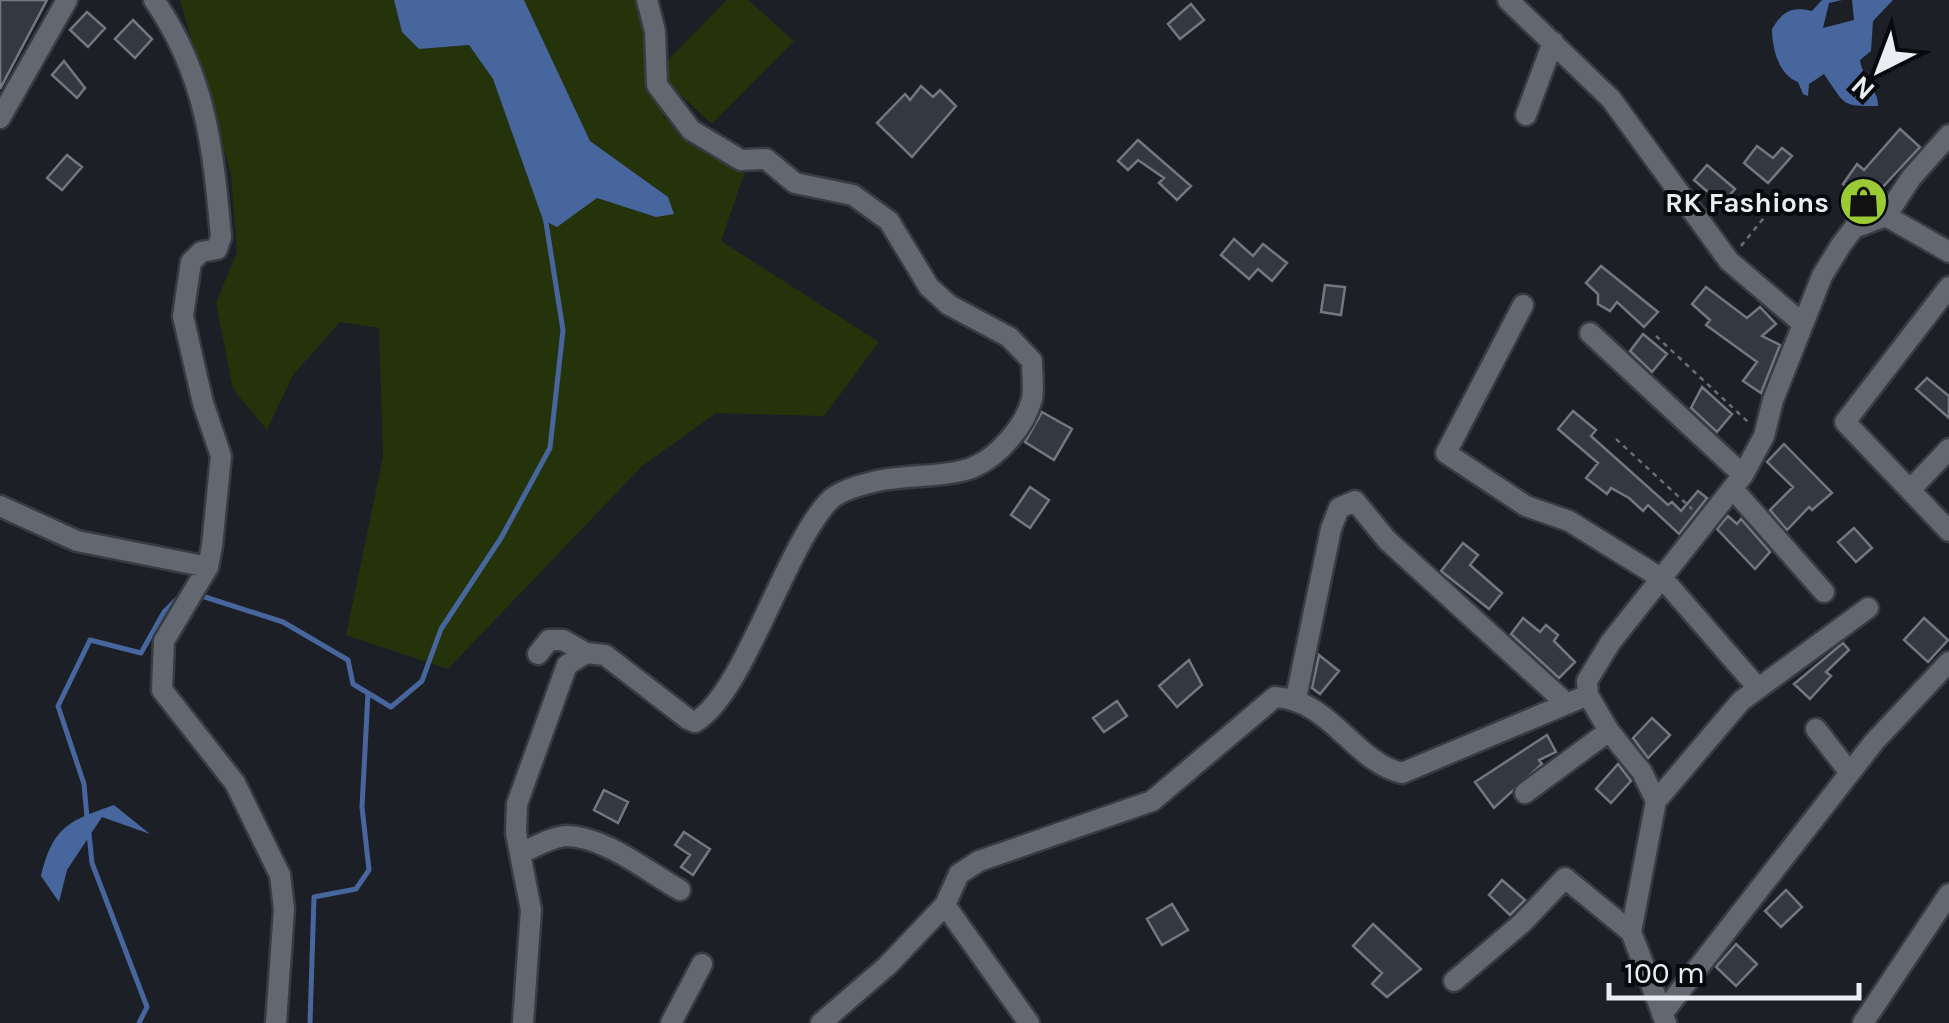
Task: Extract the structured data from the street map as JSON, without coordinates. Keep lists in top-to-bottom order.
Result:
{
  "places": {
    "shop": ["RK Fashions"]
  },
  "scale_bar": "100 m",
  "north": "bottom left"
}
